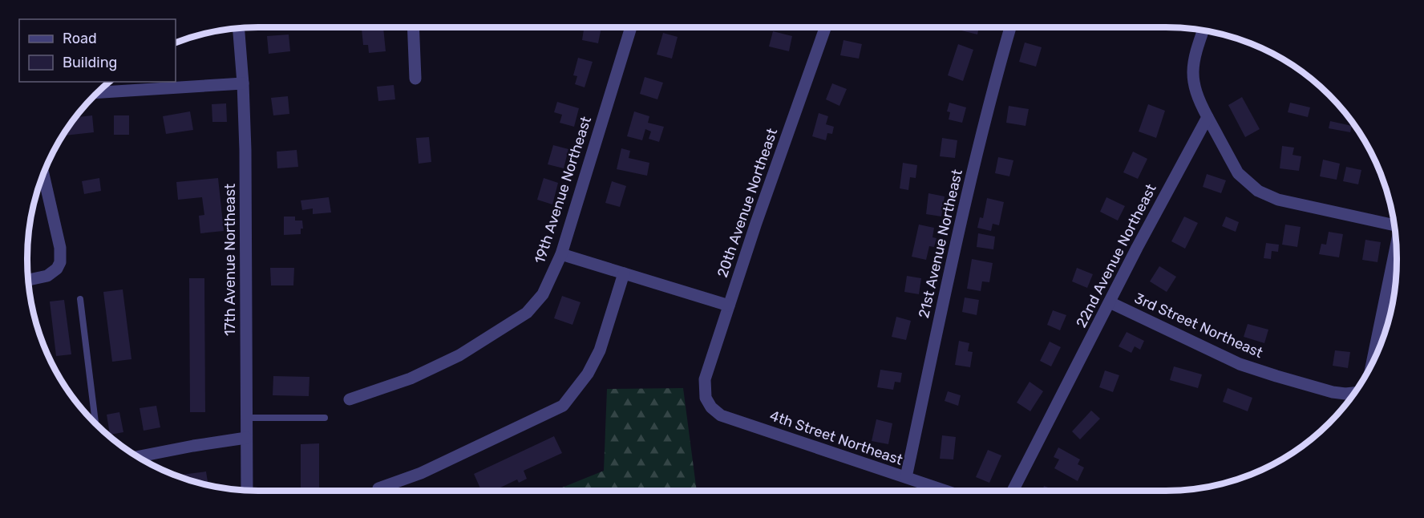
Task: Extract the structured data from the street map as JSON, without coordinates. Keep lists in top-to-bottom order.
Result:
{
  "streets": {
    "street": [
      "19th Avenue Northeast",
      "20th Avenue Northeast",
      "21st Avenue Northeast",
      "22nd Avenue Northeast",
      "17th Avenue Northeast",
      "3rd Street Northeast",
      "4th Street Northeast"
    ]
  },
  "crossings": [
    ["20th Avenue Northeast", "4th Street Northeast"],
    ["21st Avenue Northeast", "4th Street Northeast"],
    ["22nd Avenue Northeast", "3rd Street Northeast"]
  ],
  "legend": ["Road", "Building"]
}
